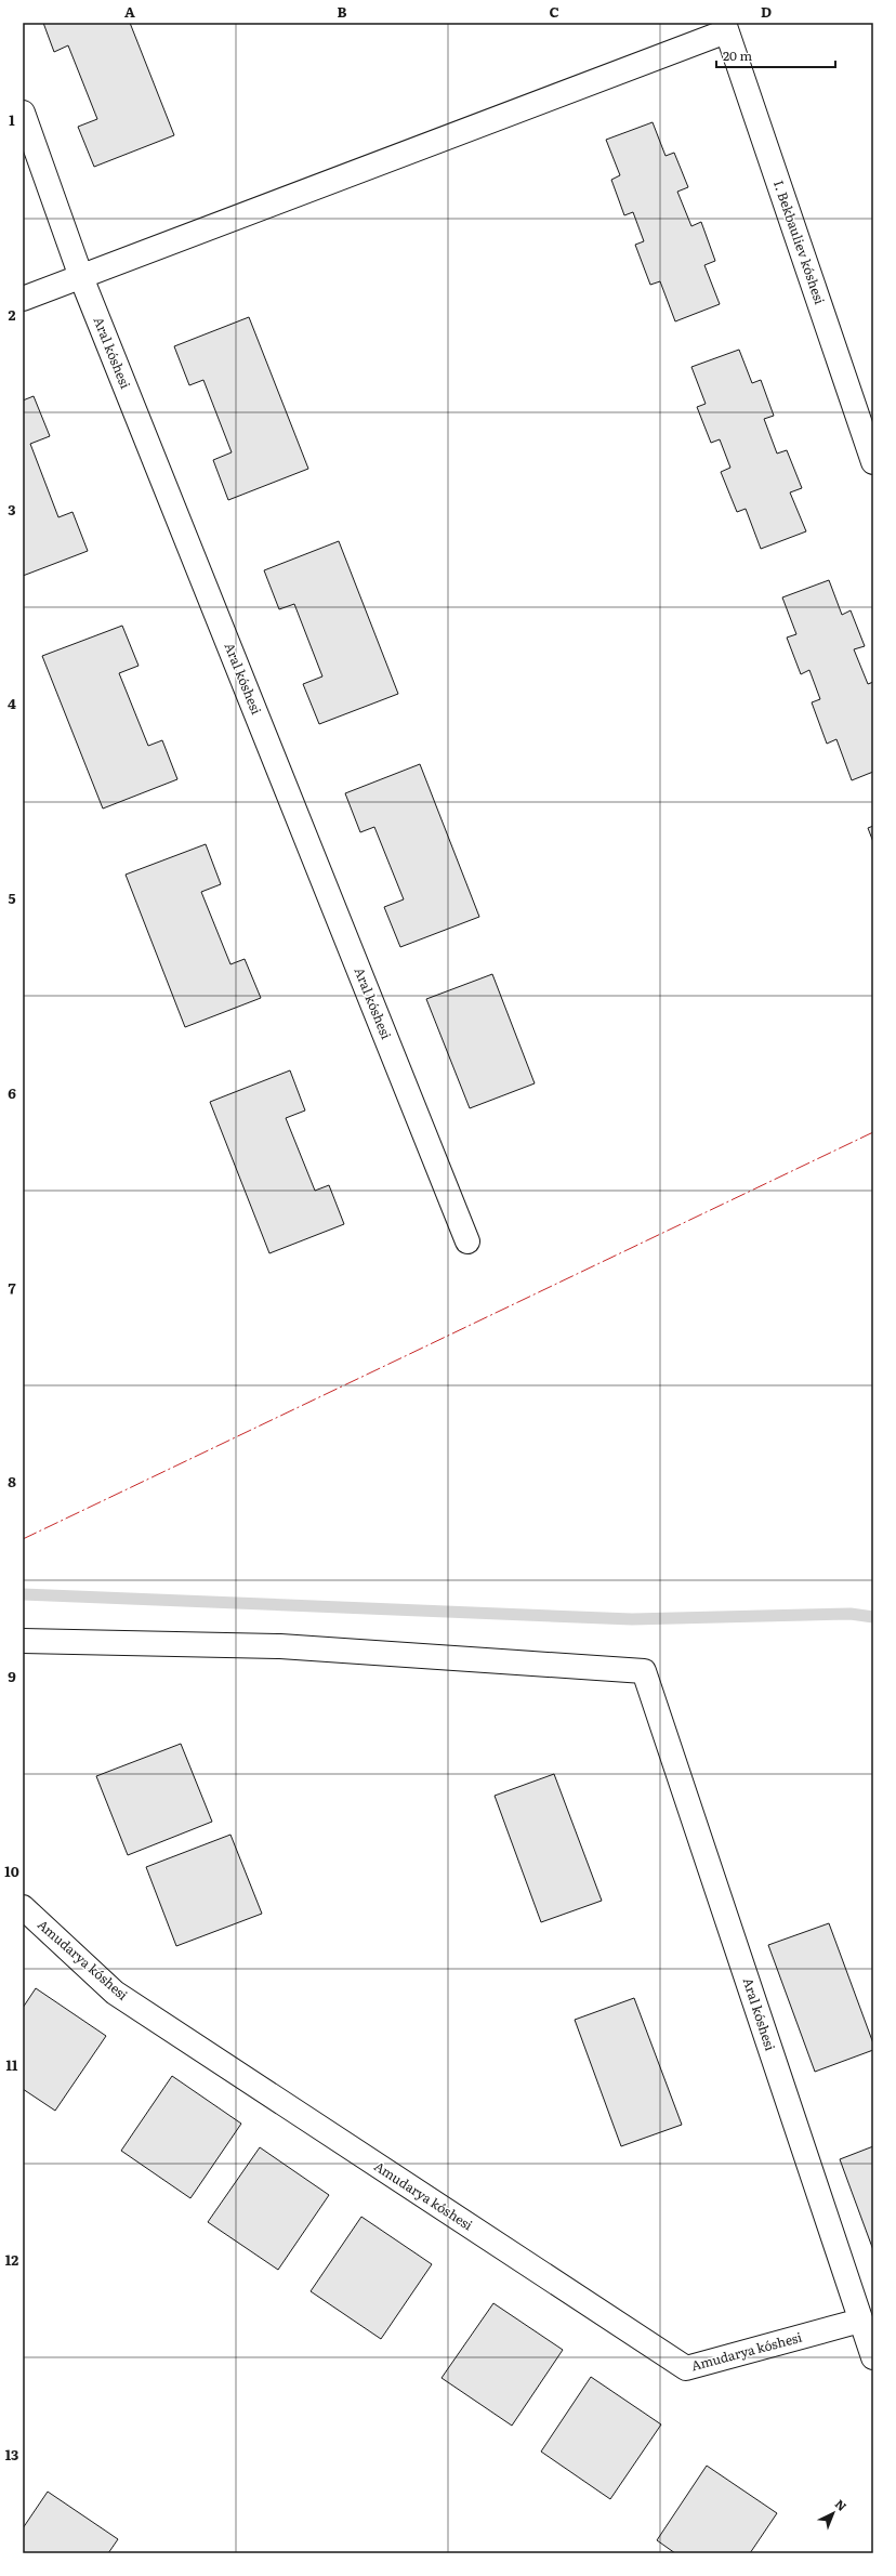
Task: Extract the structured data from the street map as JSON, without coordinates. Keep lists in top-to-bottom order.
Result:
{
  "streets": {
    "street": ["I. Bekbauliev kóshesi", "Aral kóshesi", "Amudarya kóshesi"]
  },
  "crossings": [
    ["Aral kóshesi", "Amudarya kóshesi"]
  ],
  "scale_bar": "20 m",
  "north": "top right",
  "grid": {
    "columns": [
      "A",
      "B",
      "C",
      "D"
    ],
    "rows": [
      "1",
      "2",
      "3",
      "4",
      "5",
      "6",
      "7",
      "8",
      "9",
      "10",
      "11",
      "12",
      "13"
    ]
  }
}
